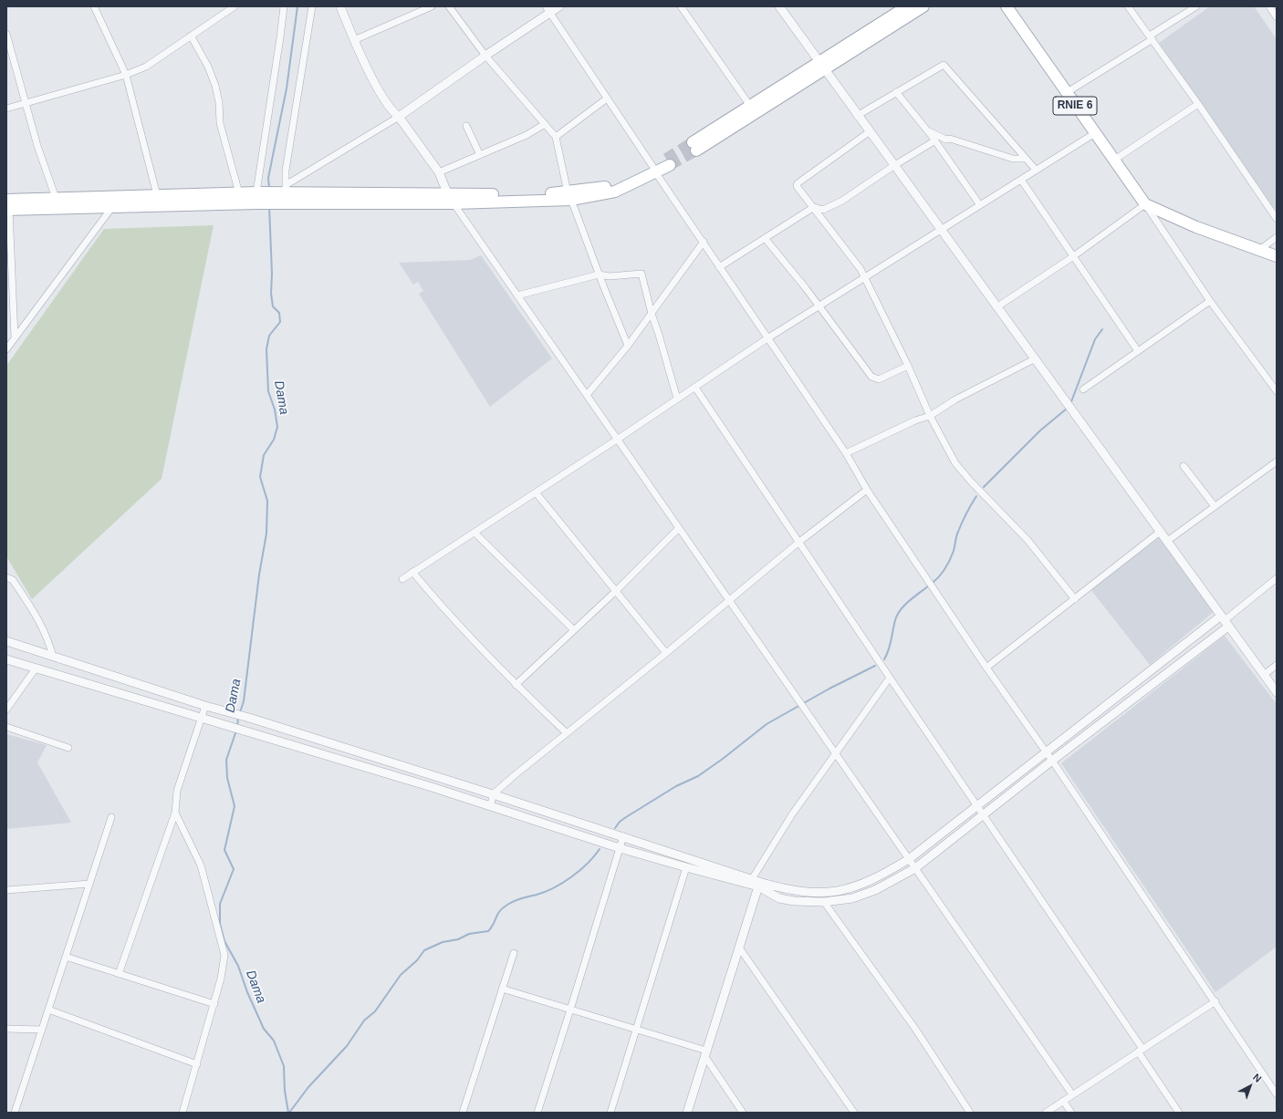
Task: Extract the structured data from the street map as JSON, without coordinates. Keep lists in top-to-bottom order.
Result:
{
  "streets": {
    "main road": ["RNIE 6"]
  },
  "water": ["Dama"],
  "north": "top right"
}
